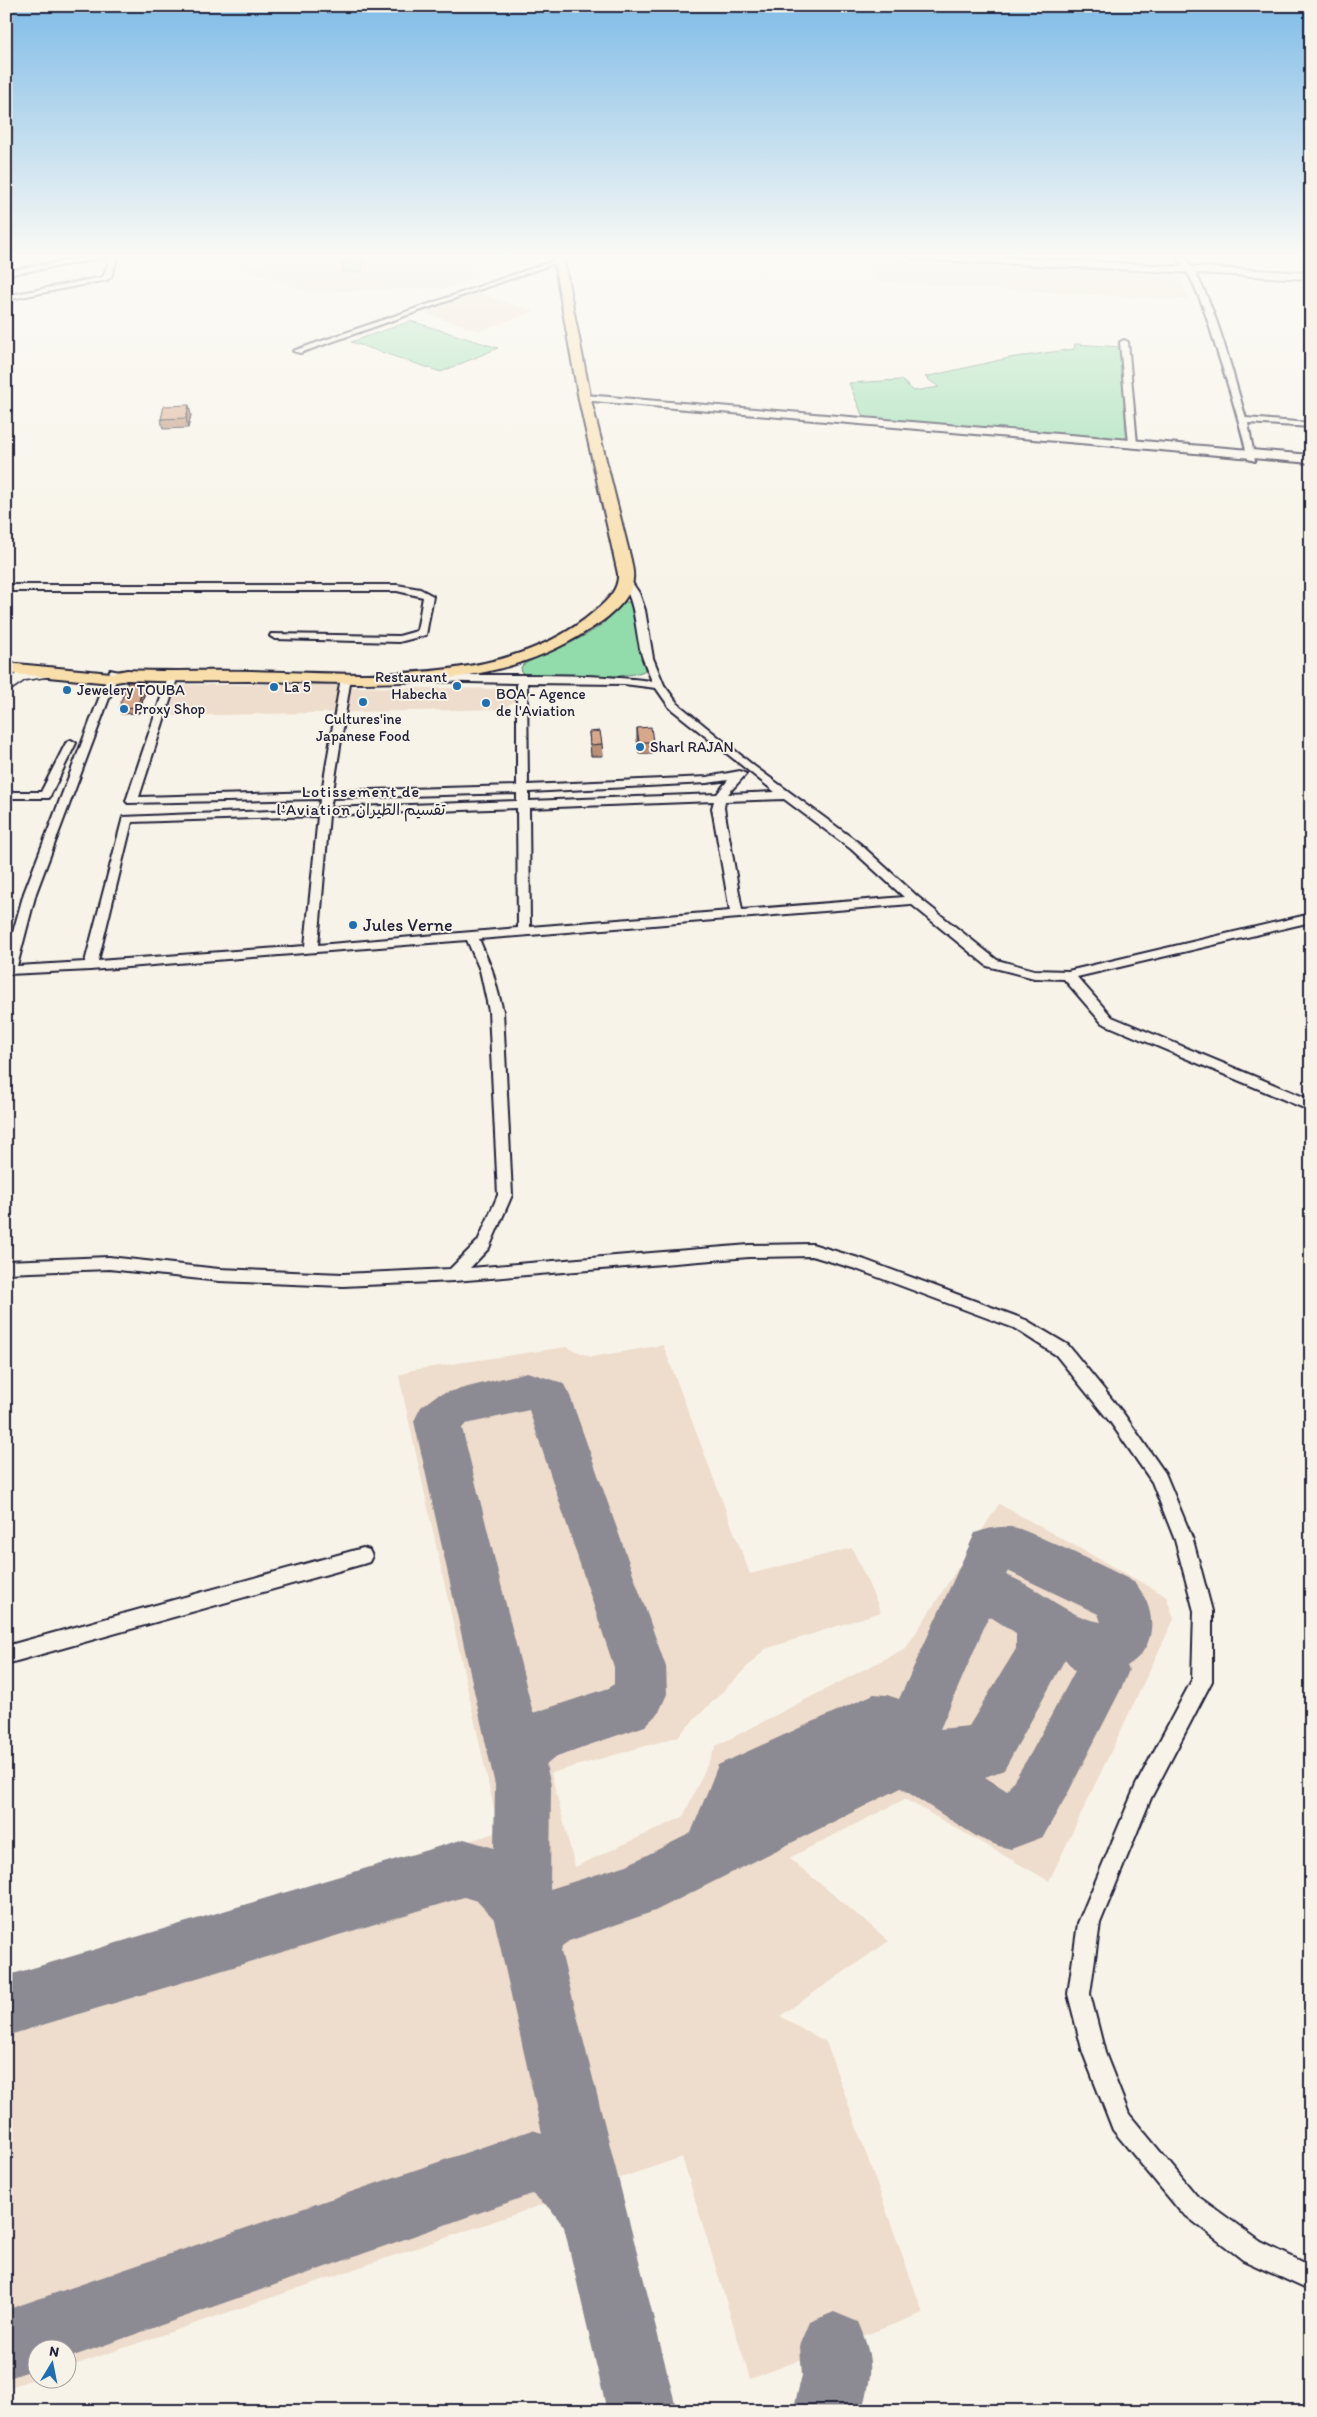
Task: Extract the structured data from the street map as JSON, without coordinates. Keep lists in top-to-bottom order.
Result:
{
  "districts": ["Lotissement de l'Aviation تقسيم الطيران"],
  "places": [
    "Restaurant Habecha",
    "La 5",
    "Jewelery TOUBA",
    "Cultures'ine Japanese Food",
    "BOA - Agence de l'Aviation",
    "Proxy Shop",
    "Sharl RAJAN",
    "Jules Verne"
  ],
  "north": "top"
}
